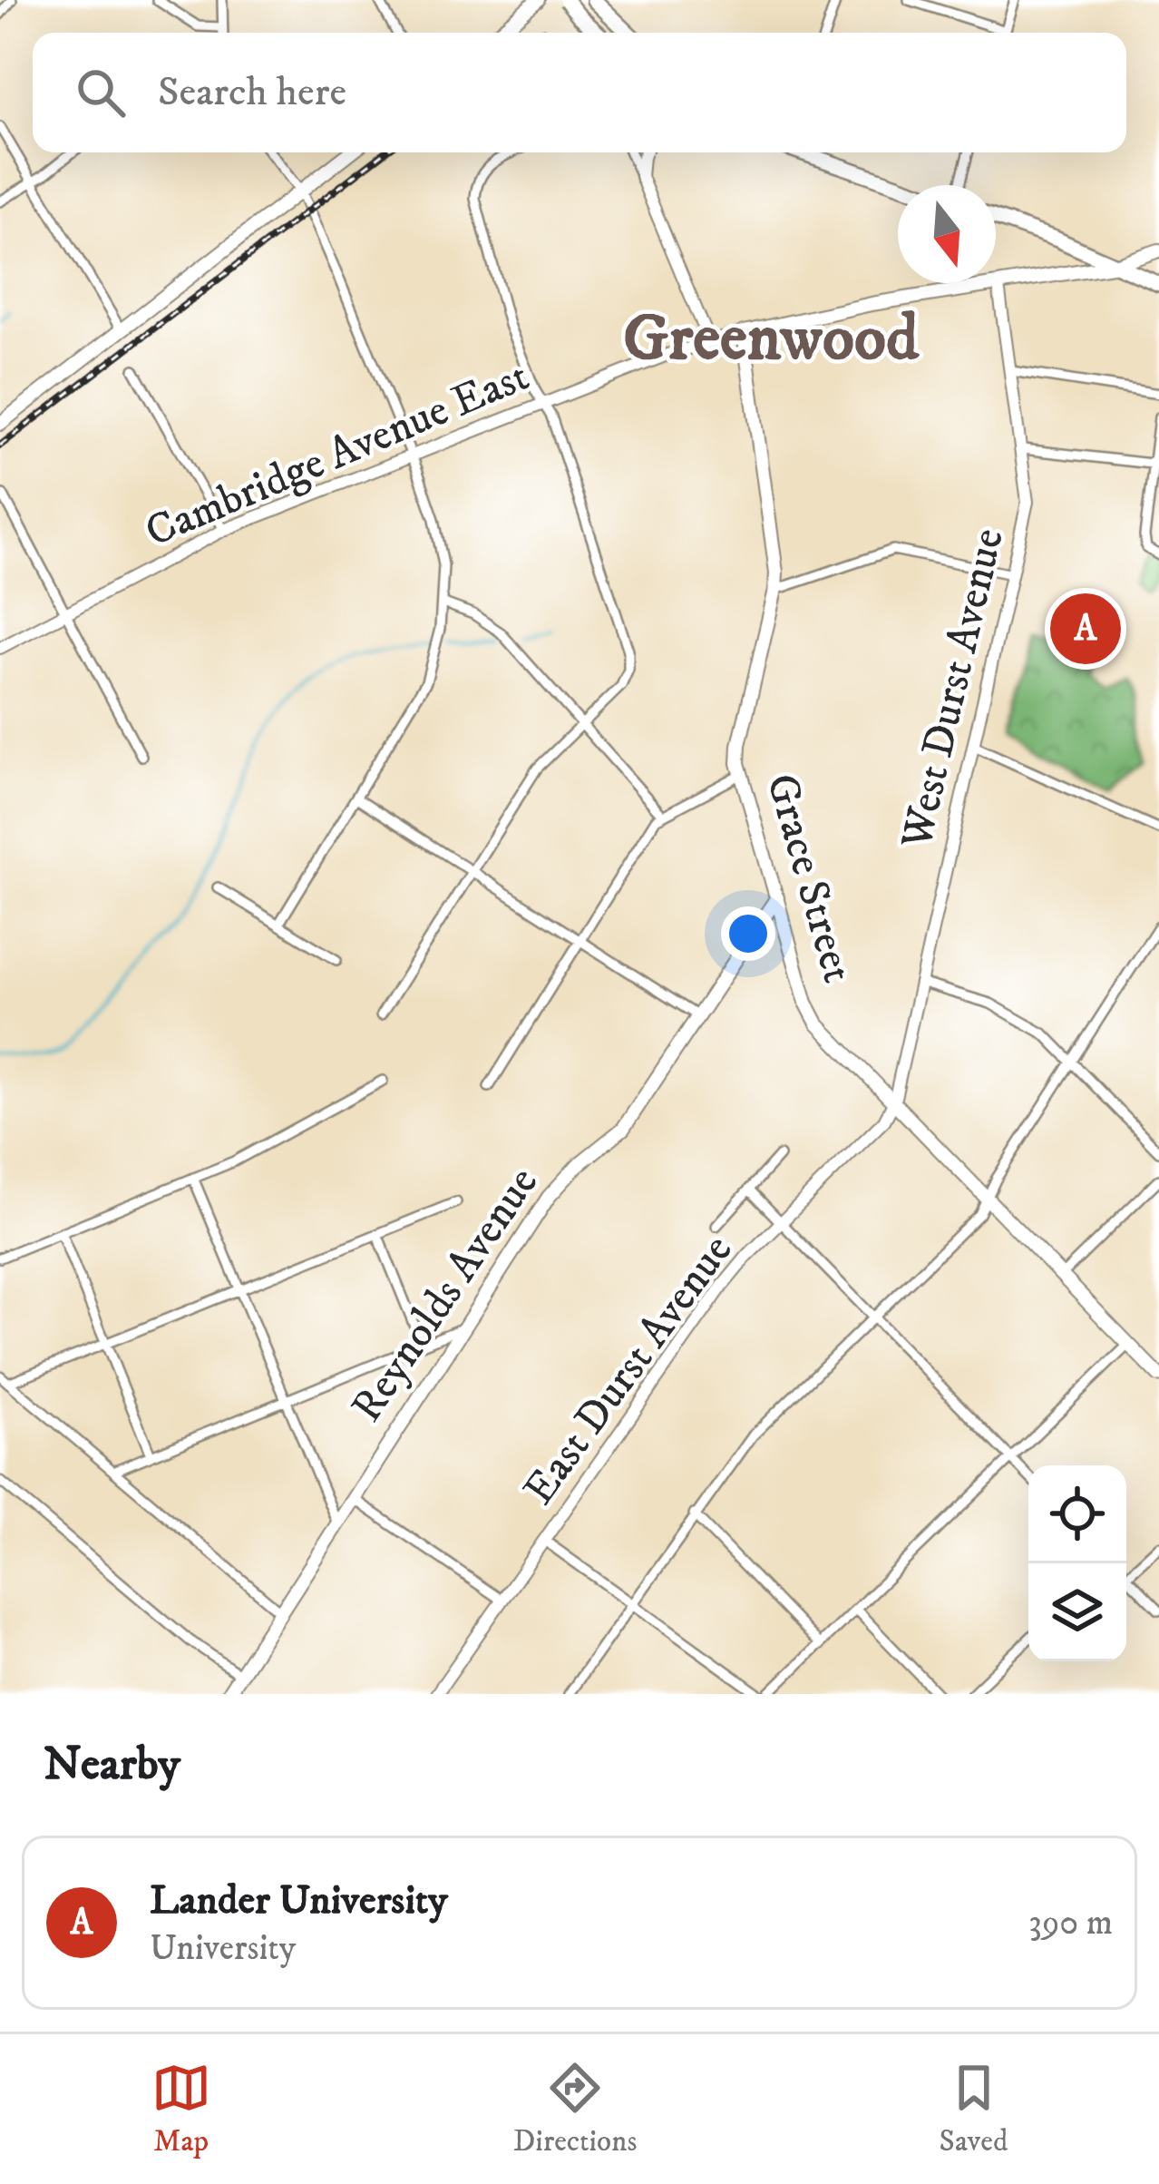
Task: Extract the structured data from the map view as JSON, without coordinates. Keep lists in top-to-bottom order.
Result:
{
  "streets": {
    "main road": ["Grace Street", "Reynolds Avenue"],
    "street": ["Cambridge Avenue East", "West Durst Avenue", "East Durst Avenue"]
  },
  "crossings": [
    ["Cambridge Avenue East", "Grace Street"],
    ["West Durst Avenue", "Grace Street"],
    ["West Durst Avenue", "East Durst Avenue"],
    ["Grace Street", "Reynolds Avenue"],
    ["Grace Street", "East Durst Avenue"]
  ],
  "districts": ["Greenwood"],
  "north": "bottom",
  "page": {
    "search": "Search here",
    "pins": "A",
    "heading": "Nearby",
    "list": [
      {
        "mark": "A",
        "name": "Lander University",
        "note": "University",
        "value": "390 m"
      }
    ],
    "nav": ["Map", "Directions", "Saved"]
  }
}
